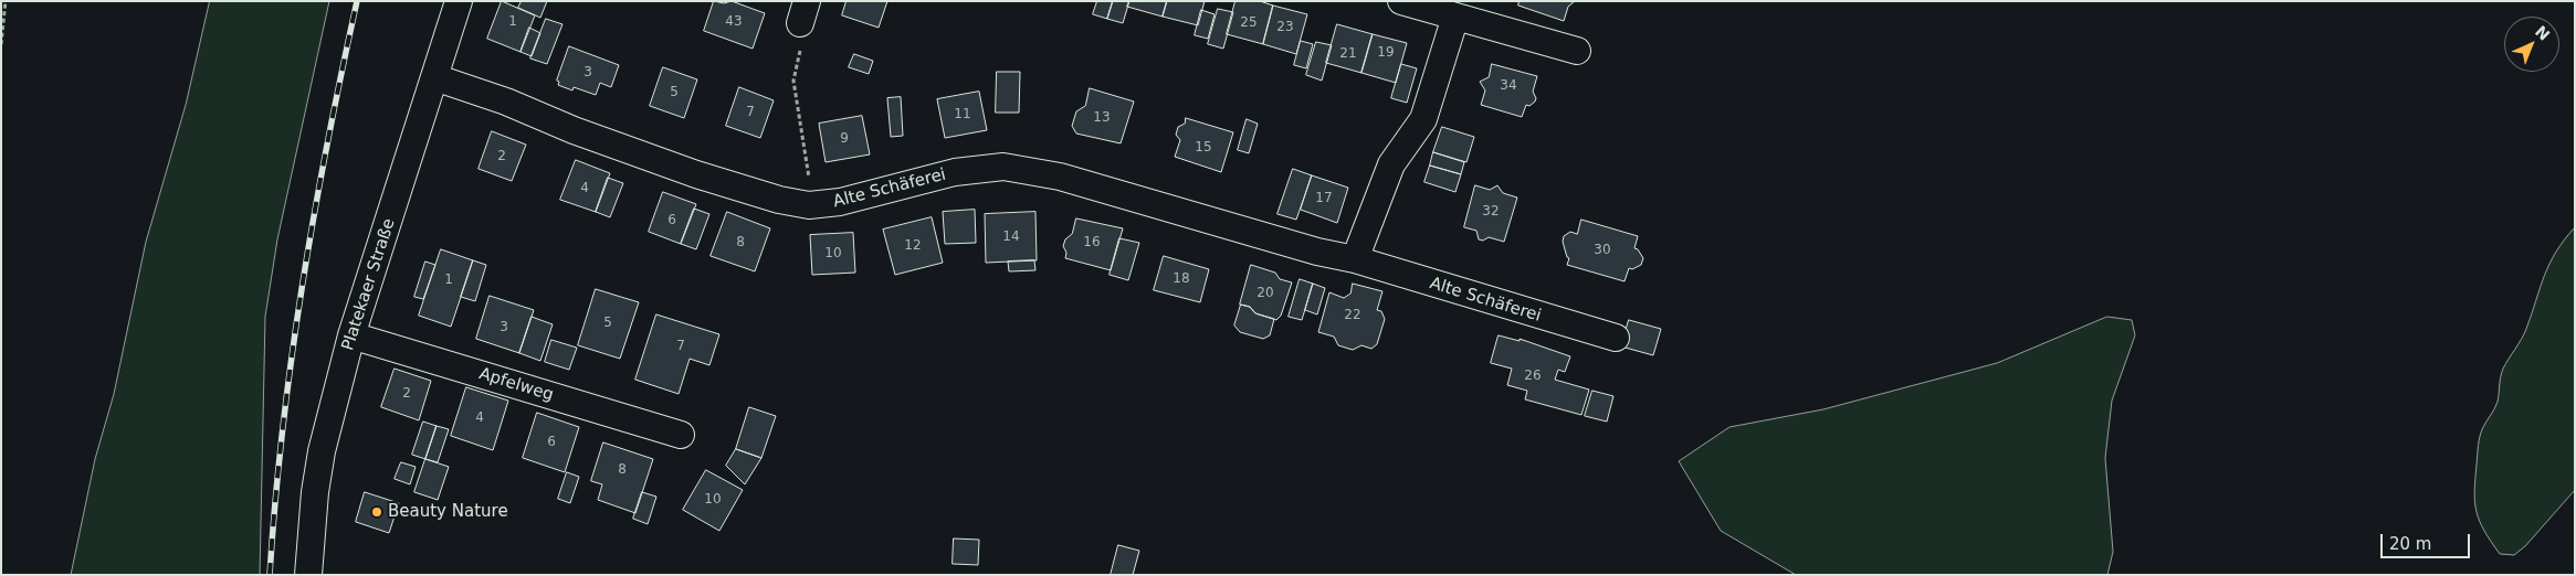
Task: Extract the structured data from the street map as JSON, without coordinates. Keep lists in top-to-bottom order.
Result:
{
  "streets": {
    "street": ["Alte Schäferei", "Platekaer Straße", "Apfelweg"]
  },
  "crossings": [
    ["Alte Schäferei", "Platekaer Straße"],
    ["Platekaer Straße", "Apfelweg"]
  ],
  "places": ["Beauty Nature"],
  "house_numbers": [
    "1",
    "43",
    "25",
    "23",
    "19",
    "21",
    "3",
    "34",
    "5",
    "7",
    "11",
    "13",
    "9",
    "15",
    "2",
    "4",
    "17",
    "32",
    "6",
    "14",
    "8",
    "16",
    "12",
    "30",
    "10",
    "18",
    "1",
    "20",
    "22",
    "5",
    "3",
    "7",
    "26",
    "2",
    "4",
    "6",
    "8",
    "10"
  ],
  "scale_bar": "20 m",
  "north": "top right"
}
